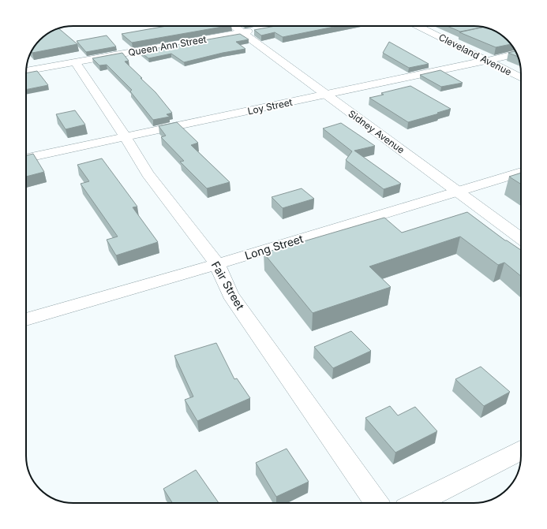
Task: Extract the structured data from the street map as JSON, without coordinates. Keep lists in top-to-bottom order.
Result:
{
  "streets": {
    "street": [
      "Queen Ann Street",
      "Cleveland Avenue",
      "Loy Street",
      "Sidney Avenue",
      "Long Street",
      "Fair Street"
    ]
  },
  "crossings": [
    ["Queen Ann Street", "Sidney Avenue"],
    ["Queen Ann Street", "Fair Street"],
    ["Cleveland Avenue", "Loy Street"],
    ["Loy Street", "Sidney Avenue"],
    ["Loy Street", "Fair Street"],
    ["Sidney Avenue", "Long Street"],
    ["Long Street", "Fair Street"]
  ]
}
